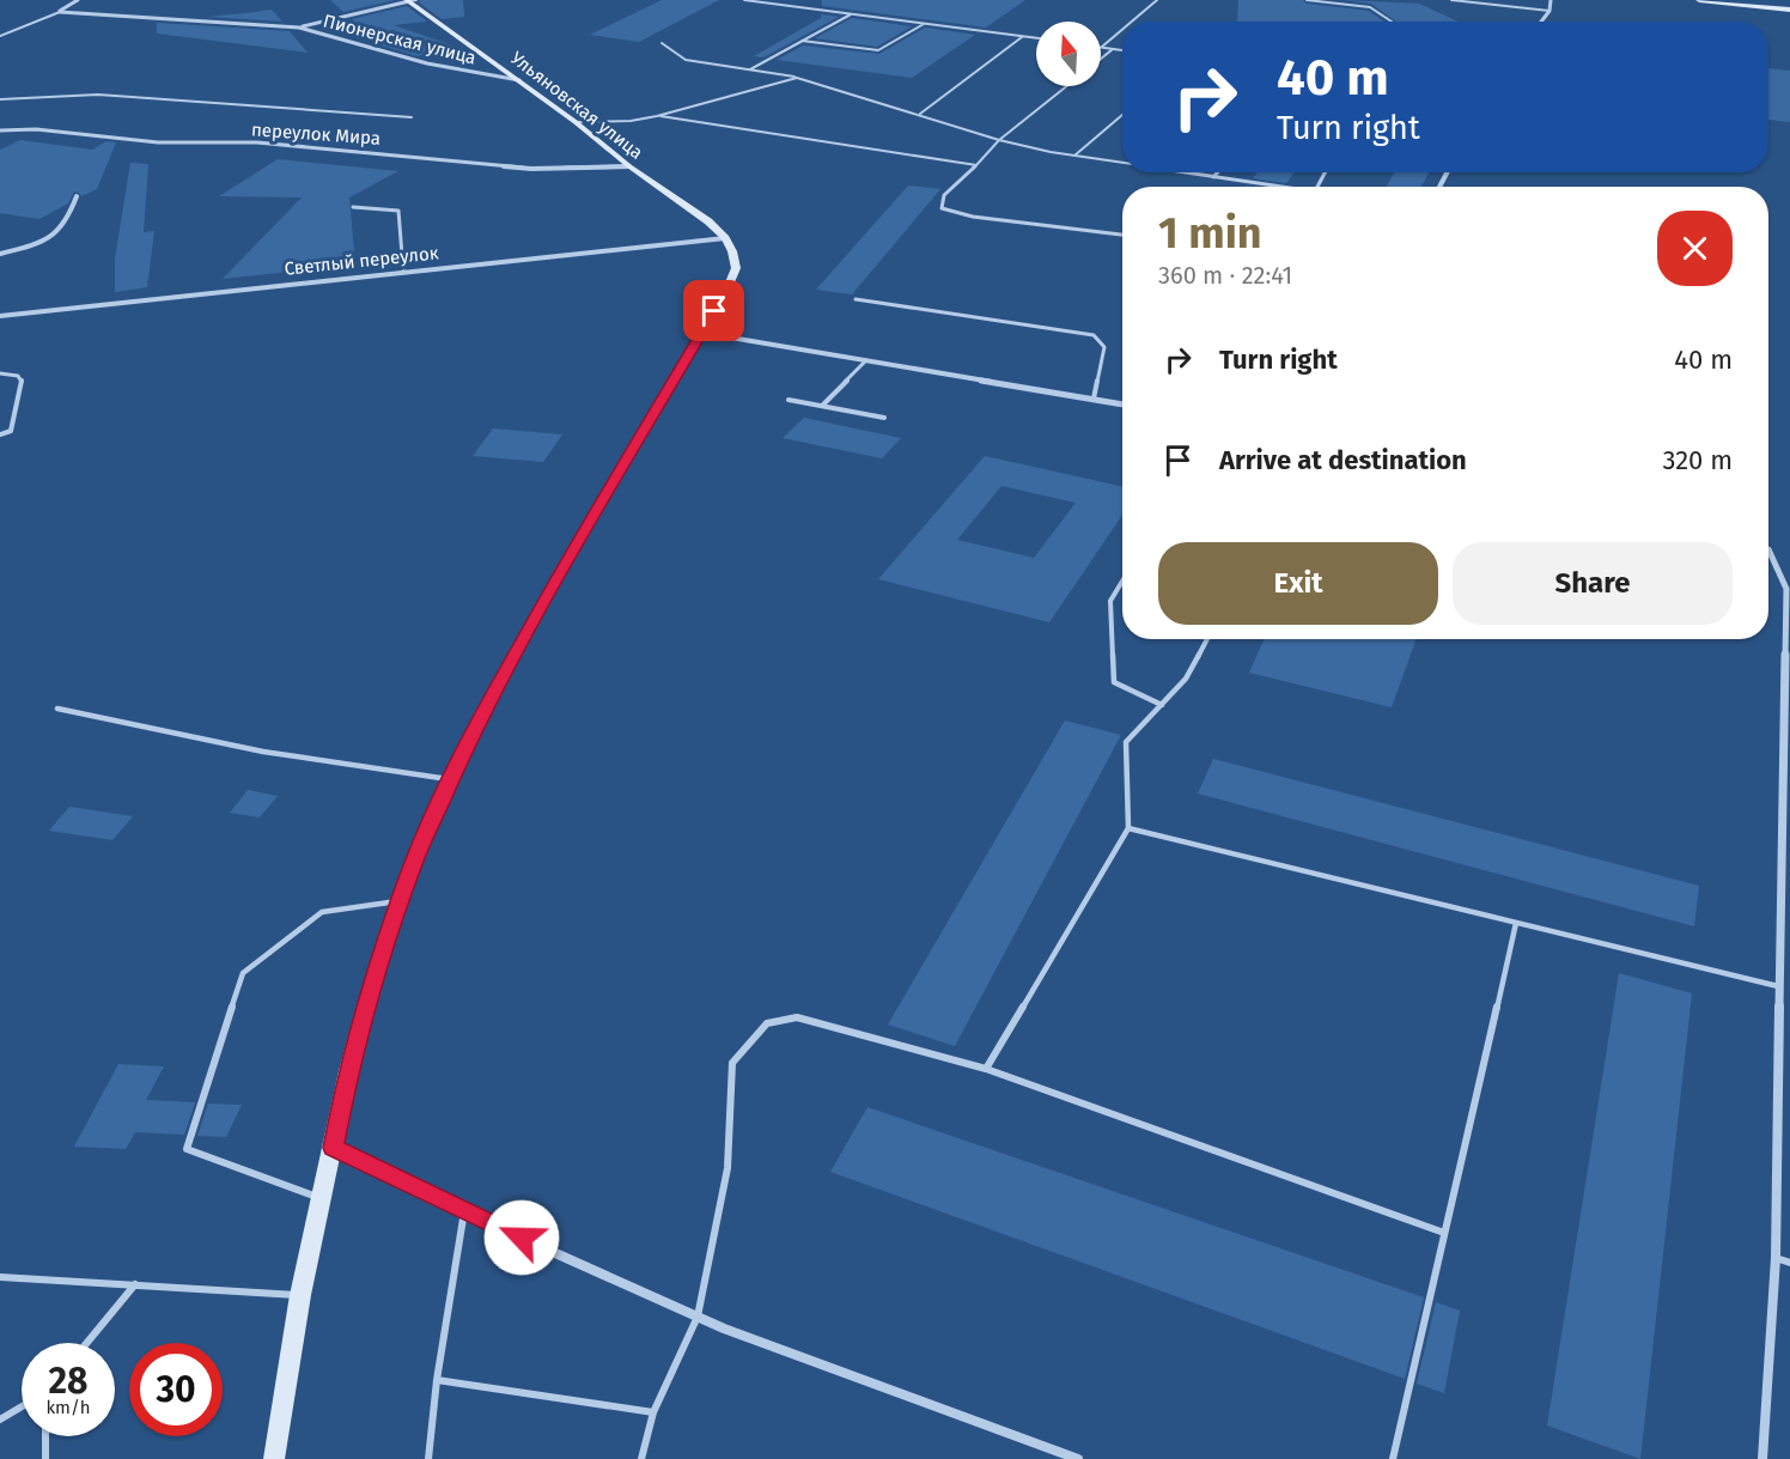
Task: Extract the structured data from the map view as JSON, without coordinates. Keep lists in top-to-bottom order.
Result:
{
  "streets": {
    "street": [
      "Пионерская улица",
      "Ульяновская улица",
      "переулок Мира",
      "Светлый переулок"
    ]
  },
  "crossings": [
    ["Пионерская улица", "Ульяновская улица"],
    ["Ульяновская улица", "переулок Мира"],
    ["Ульяновская улица", "Светлый переулок"]
  ],
  "north": "top",
  "page": {
    "turn": ["40 m", "Turn right"],
    "heading": ["1 min", "360 m · 22:41"],
    "list": [
      {
        "name": "Turn right",
        "value": "40 m"
      },
      {
        "name": "Arrive at destination",
        "value": "320 m"
      }
    ],
    "buttons": ["Exit", "Share"],
    "speed": "28 km/h",
    "limit": "30"
  }
}
